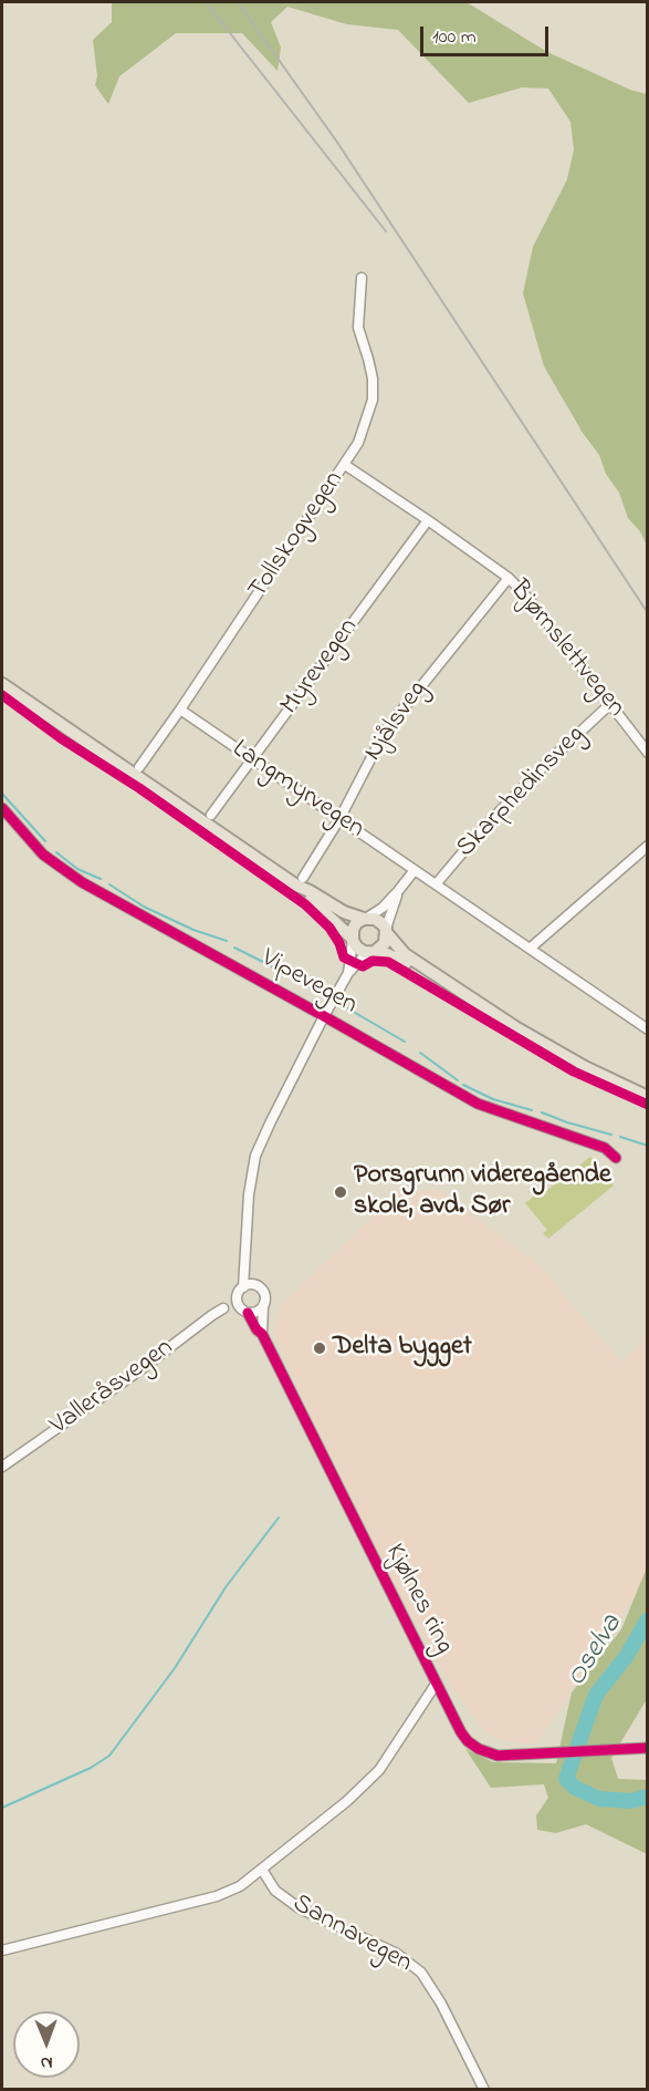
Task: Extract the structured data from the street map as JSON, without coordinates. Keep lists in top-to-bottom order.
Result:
{
  "streets": {
    "street": [
      "Tollskogvegen",
      "Bjørnslettvegen",
      "Myrevegen",
      "Njålsveg",
      "Langmyrvegen",
      "Skarphedinsveg",
      "Vipevegen",
      "Valleråsvegen",
      "Kjølnes ring",
      "Sannavegen"
    ]
  },
  "crossings": [
    ["Tollskogvegen", "Bjørnslettvegen"],
    ["Tollskogvegen", "Langmyrvegen"],
    ["Bjørnslettvegen", "Myrevegen"],
    ["Bjørnslettvegen", "Njålsveg"],
    ["Bjørnslettvegen", "Skarphedinsveg"],
    ["Myrevegen", "Langmyrvegen"],
    ["Njålsveg", "Langmyrvegen"],
    ["Langmyrvegen", "Skarphedinsveg"]
  ],
  "water": ["Oselva"],
  "places": ["Porsgrunn videregående skole, avd. Sør", "Delta bygget"],
  "scale_bar": "100 m",
  "north": "bottom"
}
